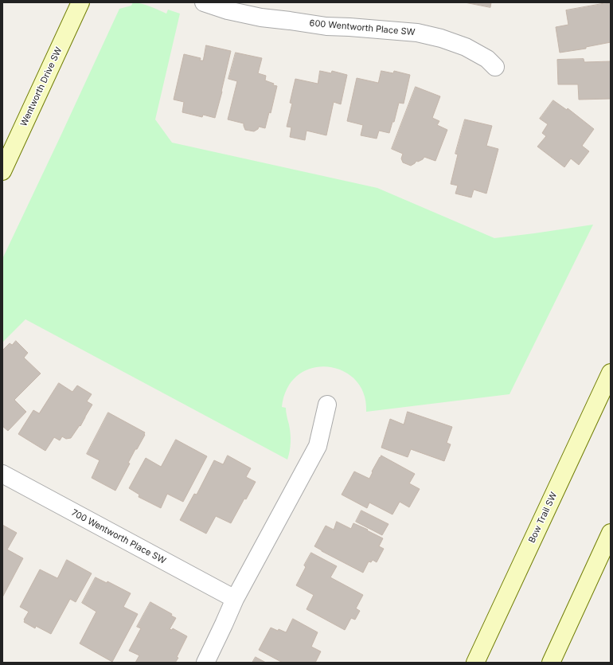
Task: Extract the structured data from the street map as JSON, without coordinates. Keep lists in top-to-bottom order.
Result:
{
  "streets": {
    "main road": ["Wentworth Drive SW", "Bow Trail SW"],
    "street": ["600 Wentworth Place SW", "700 Wentworth Place SW"]
  }
}
